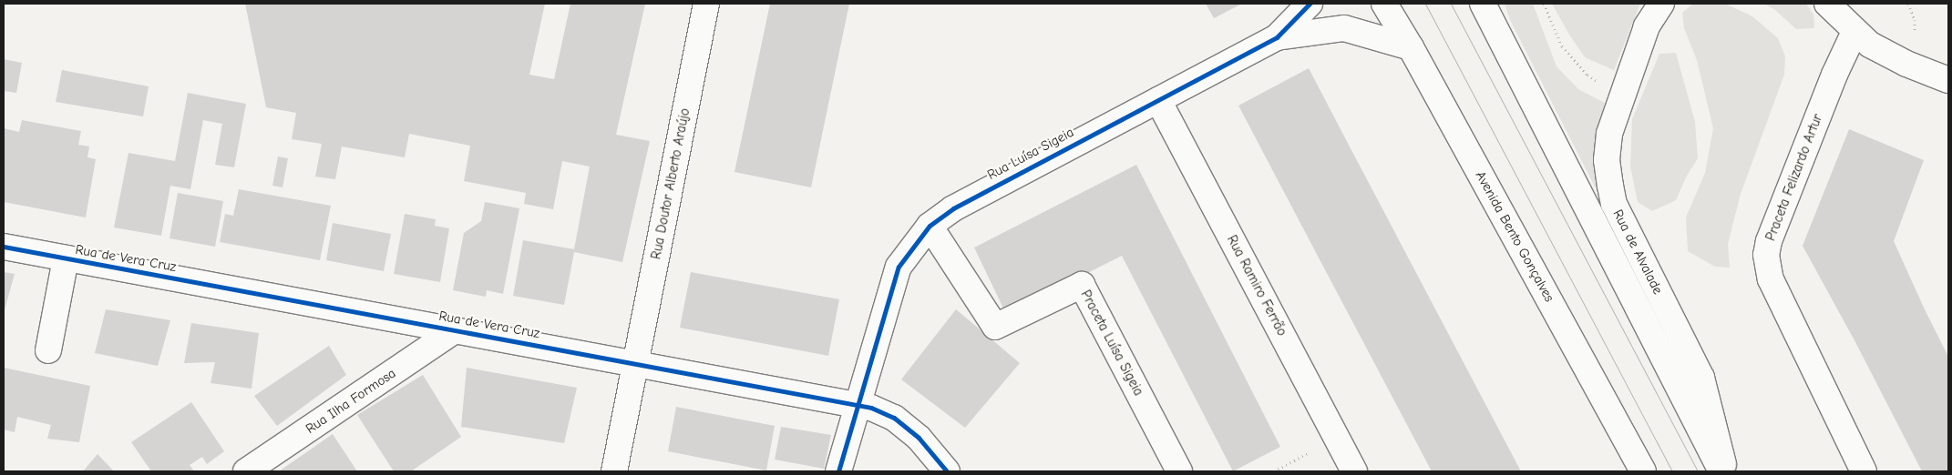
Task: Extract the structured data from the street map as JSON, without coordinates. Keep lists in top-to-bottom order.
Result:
{
  "streets": {
    "street": [
      "Rua Luísa Sigeia",
      "Praceta Felizardo Artur",
      "Rua Doutor Alberto Araújo",
      "Avenida Bento Gonçalves",
      "Rua de Alvalade",
      "Rua de Vera Cruz",
      "Rua Ramiro Ferrão",
      "Praceta Luísa Sigeia",
      "Rua Ilha Formosa"
    ]
  },
  "crossings": [
    ["Rua Luísa Sigeia", "Avenida Bento Gonçalves"],
    ["Rua Luísa Sigeia", "Rua de Vera Cruz"],
    ["Rua Luísa Sigeia", "Rua Ramiro Ferrão"],
    ["Rua Luísa Sigeia", "Praceta Luísa Sigeia"],
    ["Rua Doutor Alberto Araújo", "Rua de Vera Cruz"],
    ["Rua de Vera Cruz", "Rua Ilha Formosa"]
  ]
}
